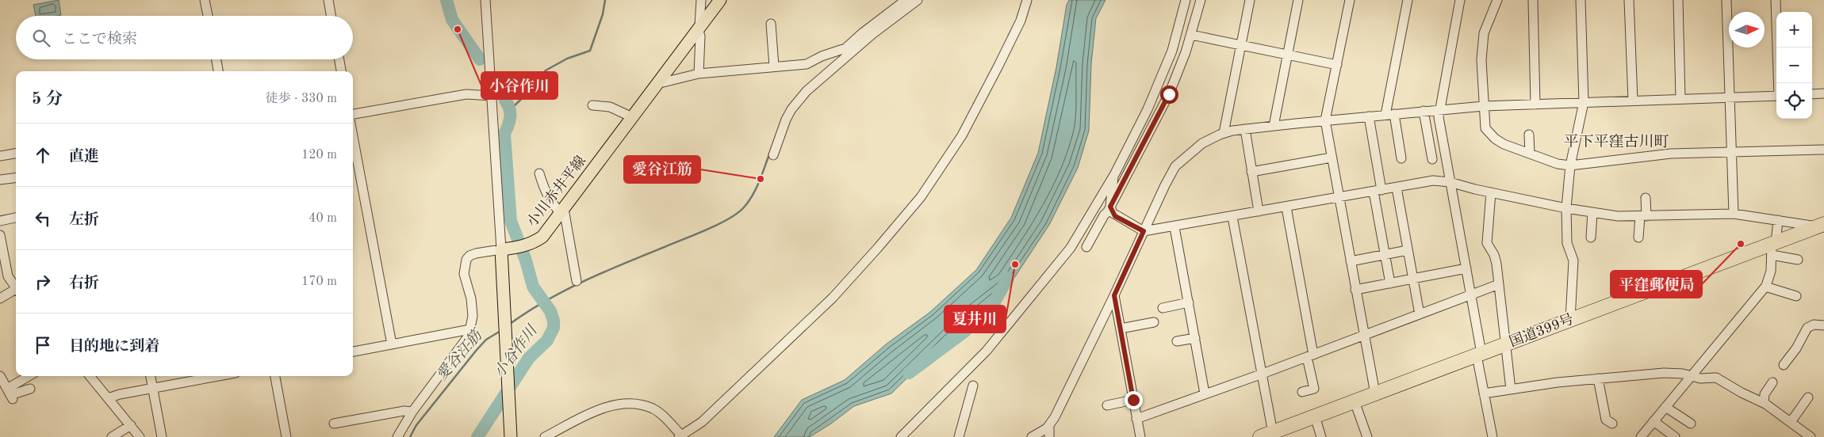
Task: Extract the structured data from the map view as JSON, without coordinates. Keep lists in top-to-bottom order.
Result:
{
  "streets": {
    "highway": ["国道399号"],
    "main road": ["小川赤井平線"]
  },
  "districts": ["平下平窪古川町"],
  "water": ["小谷作川", "愛谷江筋"],
  "places": [
    "小谷作川",
    "愛谷江筋",
    "平窪郵便局",
    "夏井川"
  ],
  "north": "right",
  "page": {
    "map_buttons": ["+", "−"],
    "search": "ここで検索",
    "heading": ["5 分", "徒歩 · 330 m"],
    "list": [
      ["直進", "120 m"],
      ["左折", "40 m"],
      ["右折", "170 m"],
      "目的地に到着"
    ]
  }
}
